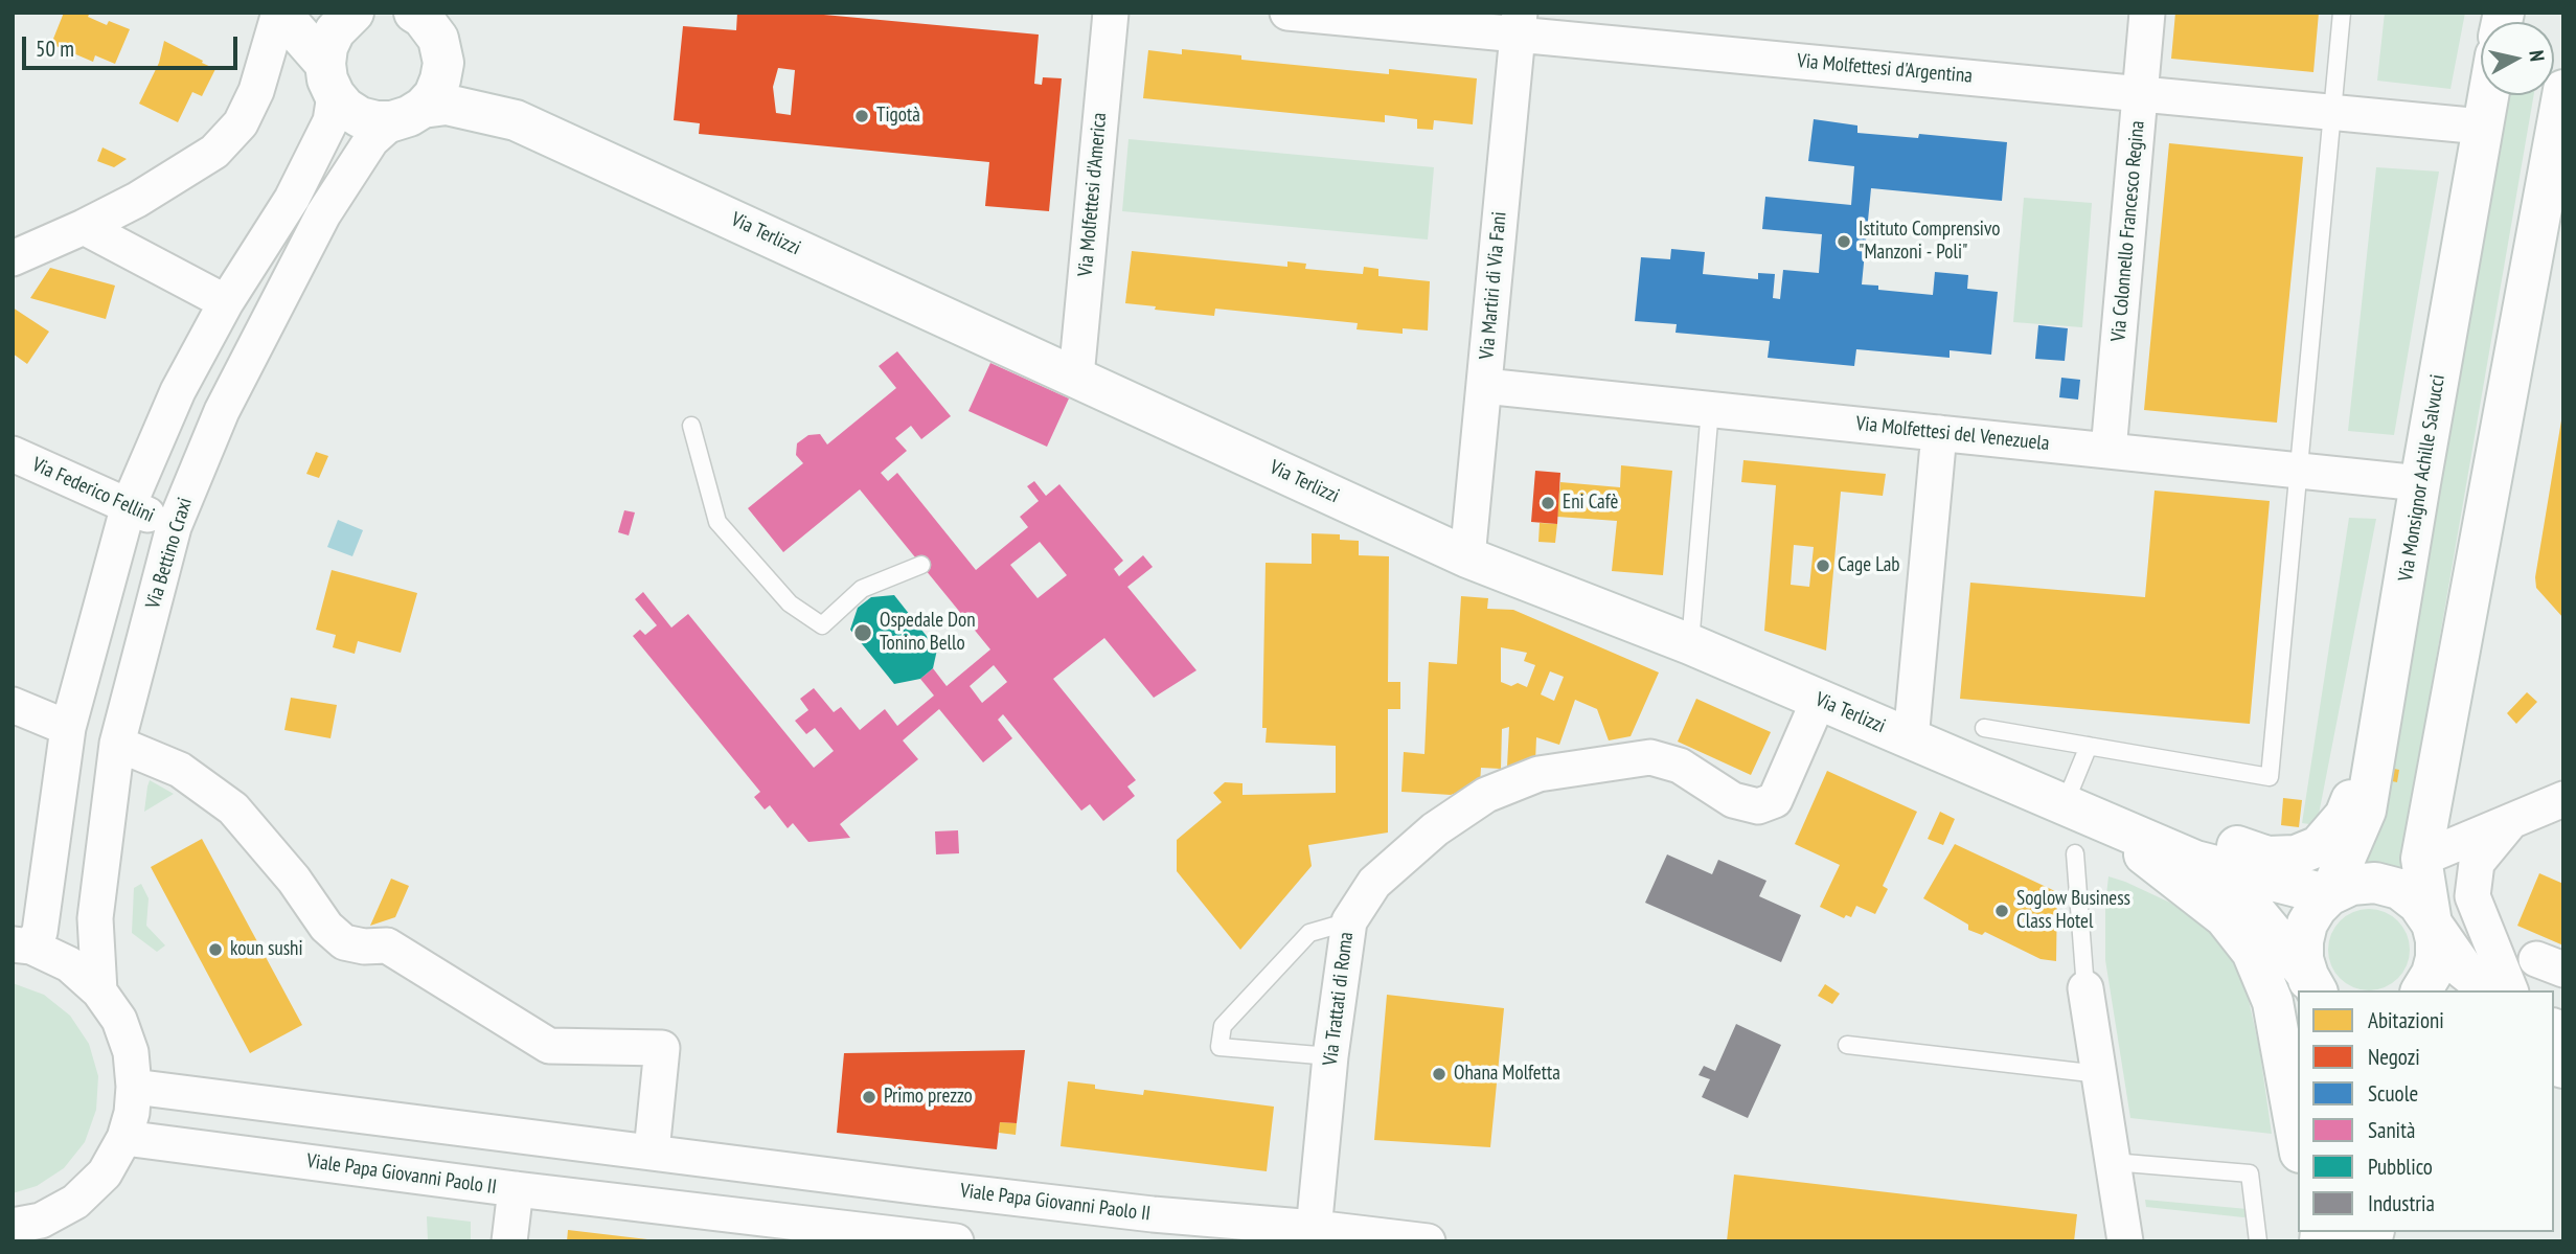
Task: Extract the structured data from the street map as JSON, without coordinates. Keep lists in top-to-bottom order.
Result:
{
  "streets": {
    "main road": ["Via Terlizzi", "Via Monsignor Achille Salvucci"],
    "street": [
      "Via Molfettesi d'Argentina",
      "Via Molfettesi d'America",
      "Via Colonnello Francesco Regina",
      "Via Martiri di Via Fani",
      "Via Molfettesi del Venezuela",
      "Via Federico Fellini",
      "Via Bettino Craxi",
      "Via Trattati di Roma",
      "Viale Papa Giovanni Paolo II"
    ]
  },
  "crossings": [
    ["Via Molfettesi d'Argentina", "Via Colonnello Francesco Regina"],
    ["Via Molfettesi d'Argentina", "Via Martiri di Via Fani"],
    ["Via Molfettesi d'Argentina", "Via Monsignor Achille Salvucci"],
    ["Via Molfettesi d'America", "Via Terlizzi"],
    ["Via Colonnello Francesco Regina", "Via Molfettesi del Venezuela"],
    ["Via Terlizzi", "Via Martiri di Via Fani"],
    ["Via Terlizzi", "Via Monsignor Achille Salvucci"],
    ["Via Terlizzi", "Via Bettino Craxi"],
    ["Via Terlizzi", "Via Trattati di Roma"],
    ["Via Martiri di Via Fani", "Via Molfettesi del Venezuela"],
    ["Via Molfettesi del Venezuela", "Via Monsignor Achille Salvucci"],
    ["Via Federico Fellini", "Via Bettino Craxi"],
    ["Via Trattati di Roma", "Viale Papa Giovanni Paolo II"]
  ],
  "places": [
    "Tigotà",
    "Istituto Comprensivo \"Manzoni - Poli\"",
    "Eni Cafè",
    "Cage Lab",
    "Ospedale Don Tonino Bello",
    "Soglow Business Class Hotel",
    "koun sushi",
    "Ohana Molfetta",
    "Primo prezzo"
  ],
  "legend": [
    "Abitazioni",
    "Negozi",
    "Scuole",
    "Sanità",
    "Pubblico",
    "Industria"
  ],
  "scale_bar": "50 m",
  "north": "right"
}
